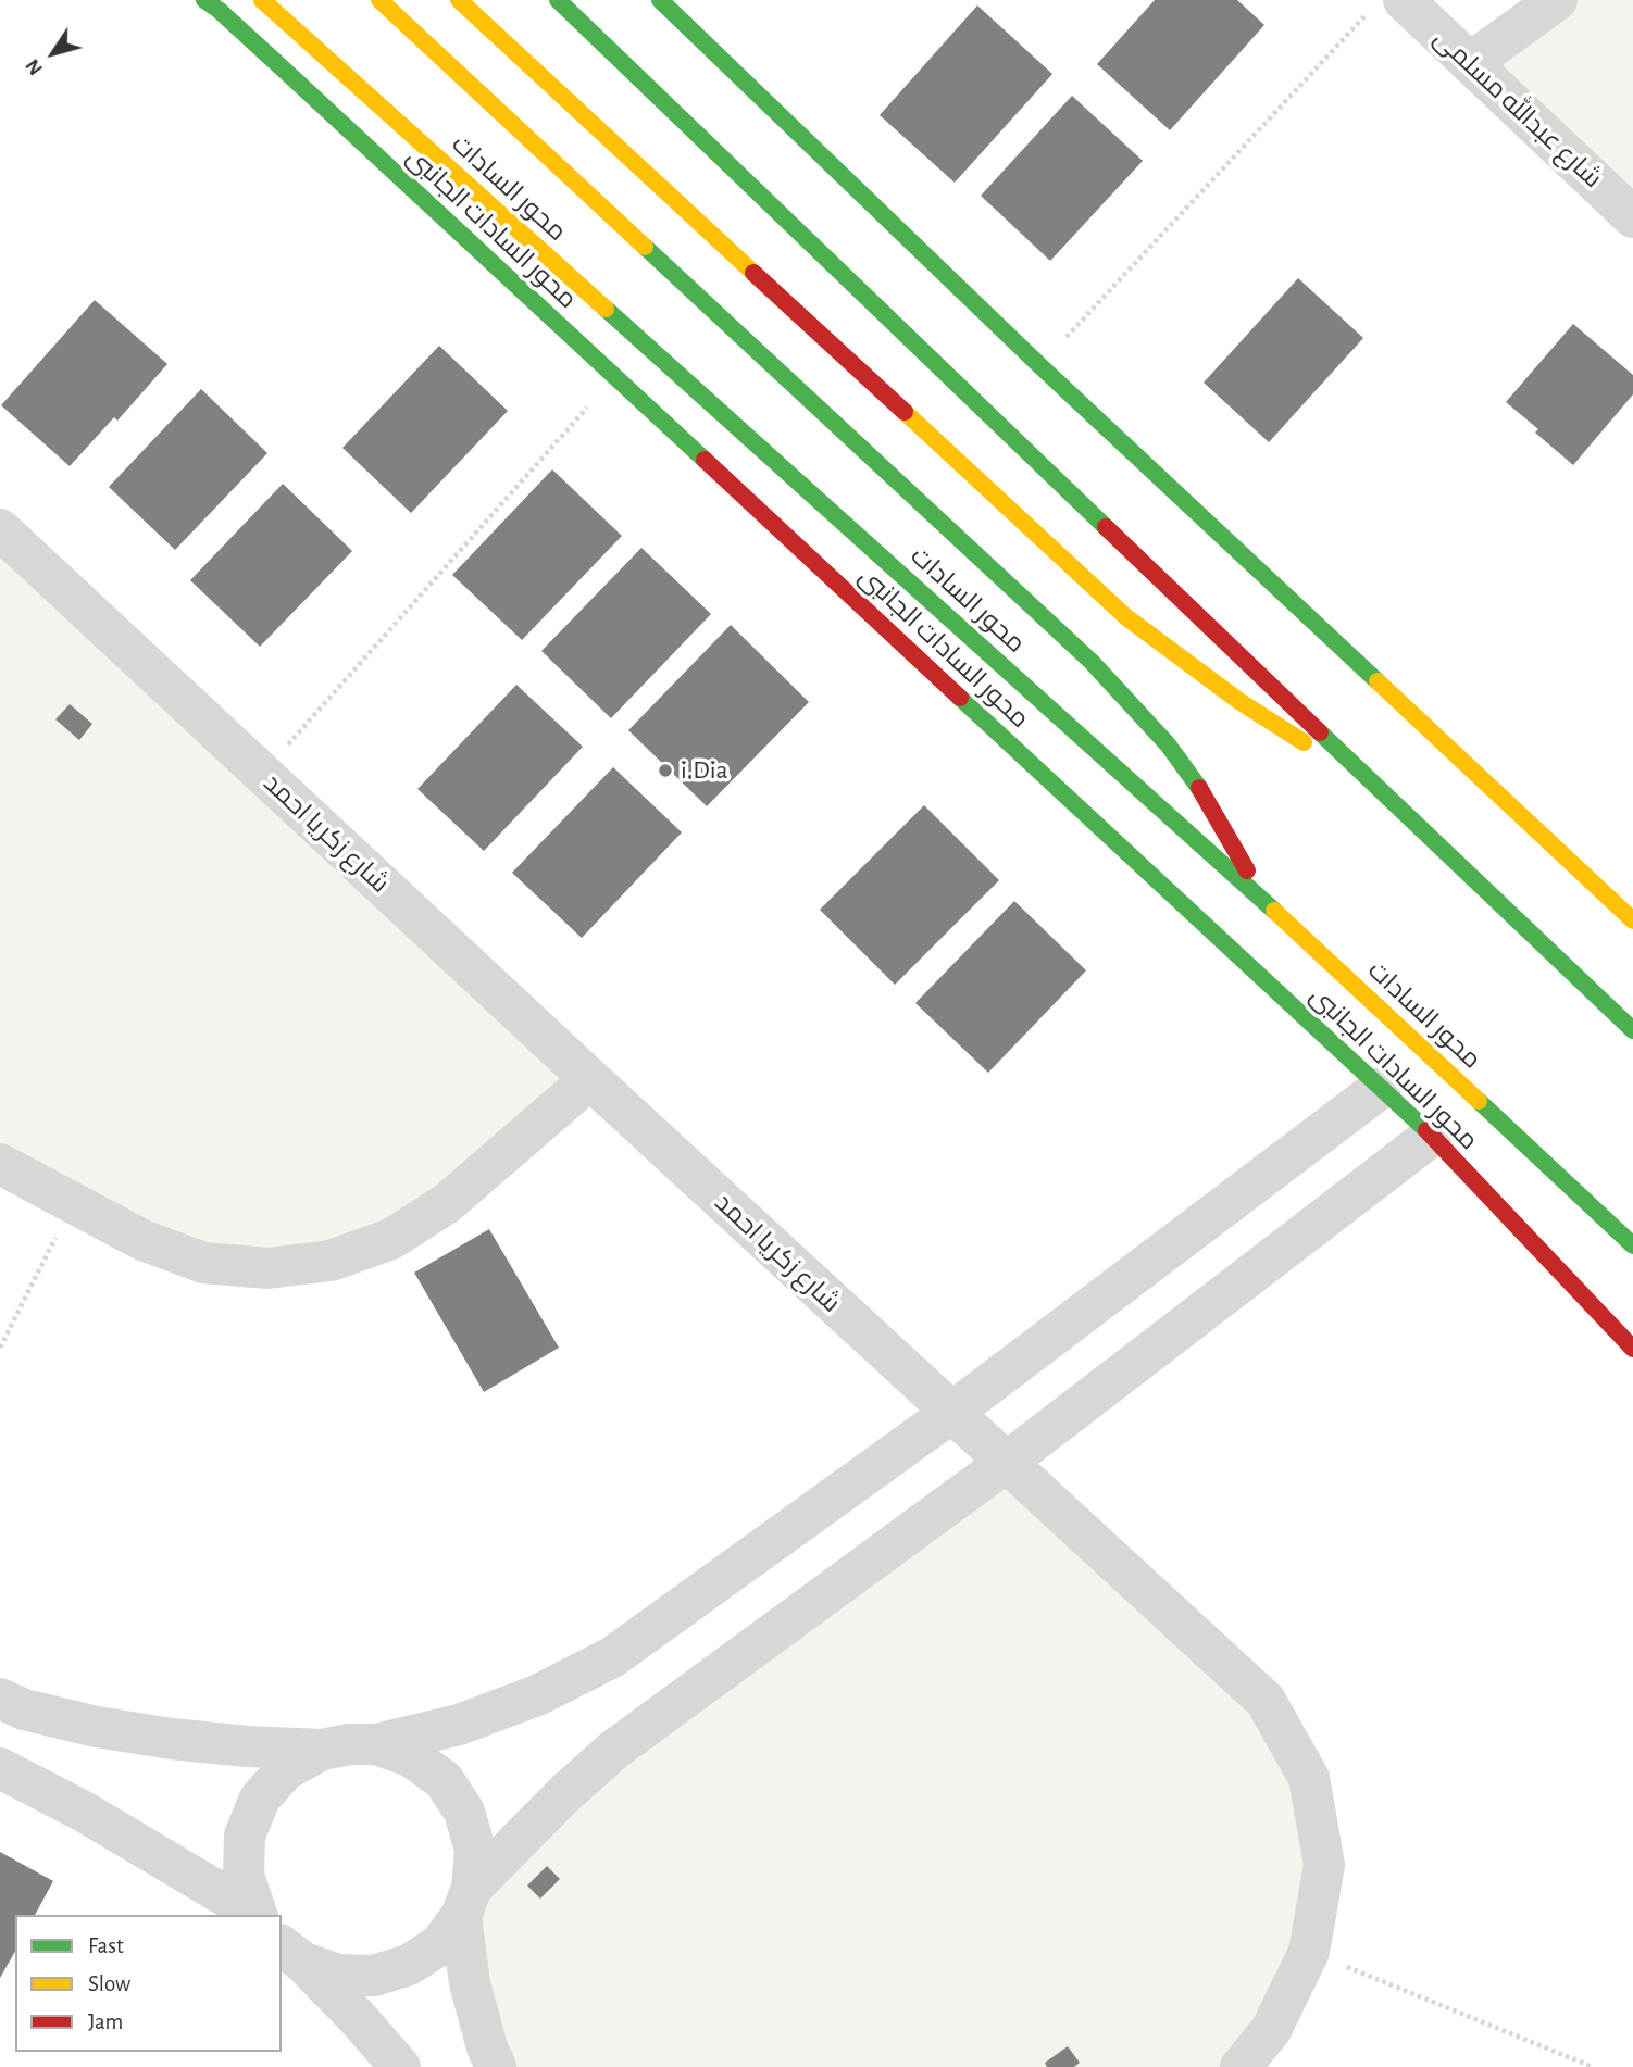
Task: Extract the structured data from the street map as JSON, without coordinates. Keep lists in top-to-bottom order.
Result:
{
  "streets": {
    "main road": ["محور السادات", "محور السادات الجانبى"],
    "street": ["شارع عبدالله مسلمى", "شارع زكريا احمد"]
  },
  "places": ["i.Dia"],
  "legend": ["Fast", "Slow", "Jam"],
  "north": "bottom left"
}
